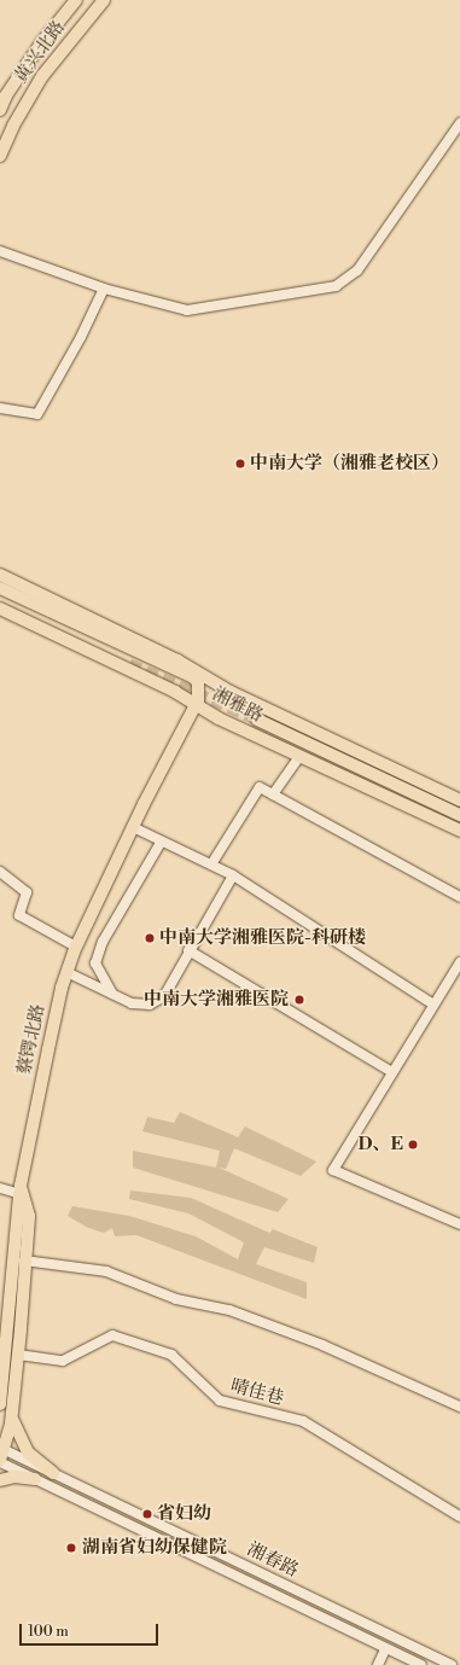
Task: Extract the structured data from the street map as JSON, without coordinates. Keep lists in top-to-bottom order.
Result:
{
  "streets": {
    "main road": ["黄兴北路", "湘雅路", "蔡锷北路"],
    "street": ["晴佳巷", "湘春路"]
  },
  "crossings": [
    ["湘雅路", "蔡锷北路"],
    ["蔡锷北路", "晴佳巷"],
    ["蔡锷北路", "湘春路"]
  ],
  "places": [
    "中南大学（湘雅老校区）",
    "中南大学湘雅医院-科研楼",
    "中南大学湘雅医院",
    "D、E",
    "省妇幼",
    "湖南省妇幼保健院"
  ],
  "scale_bar": "100 m"
}
